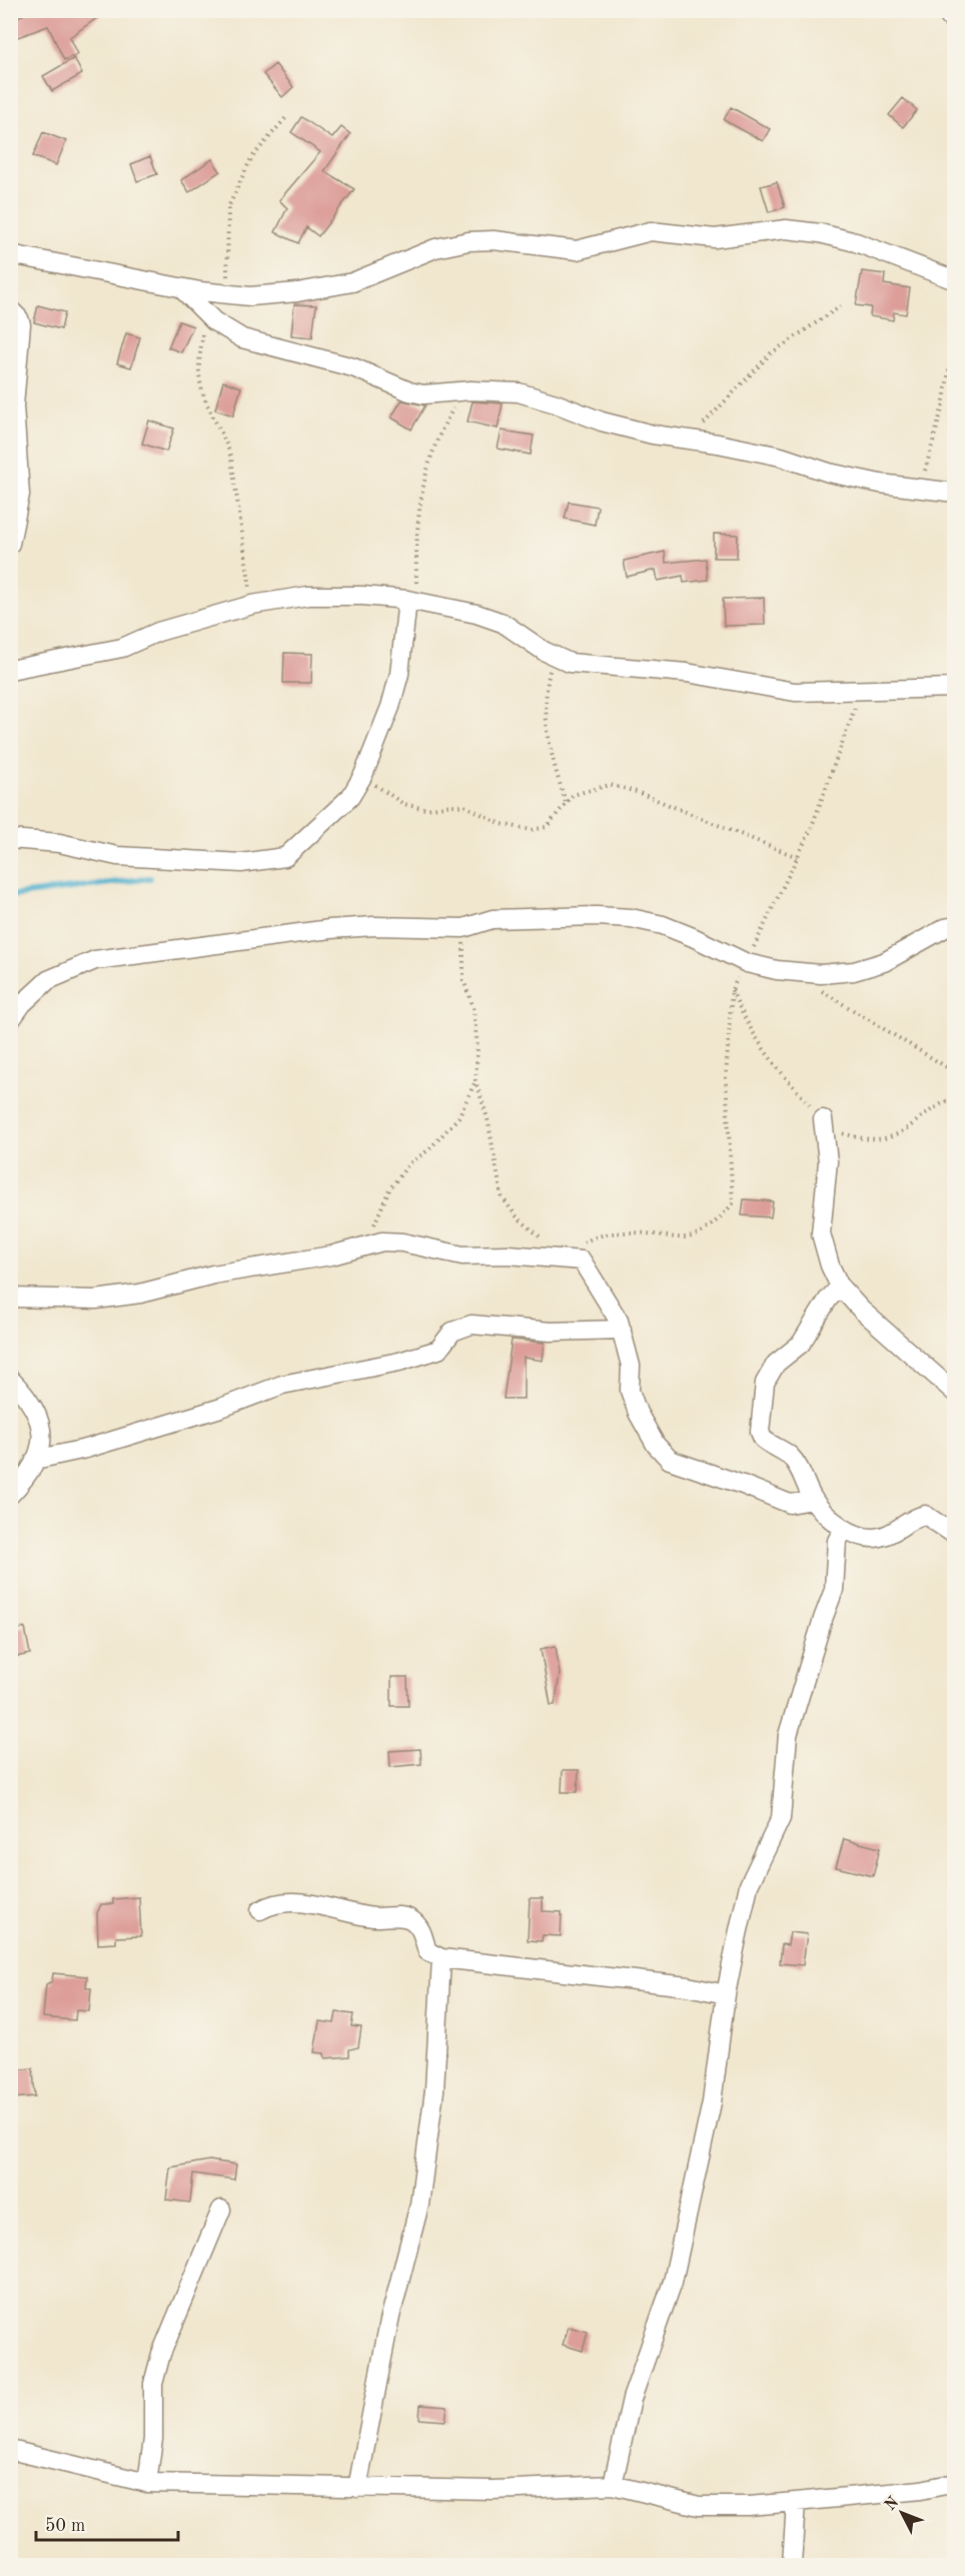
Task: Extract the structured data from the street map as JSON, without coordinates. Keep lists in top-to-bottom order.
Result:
{
  "scale_bar": "50 m",
  "north": "top left"
}
